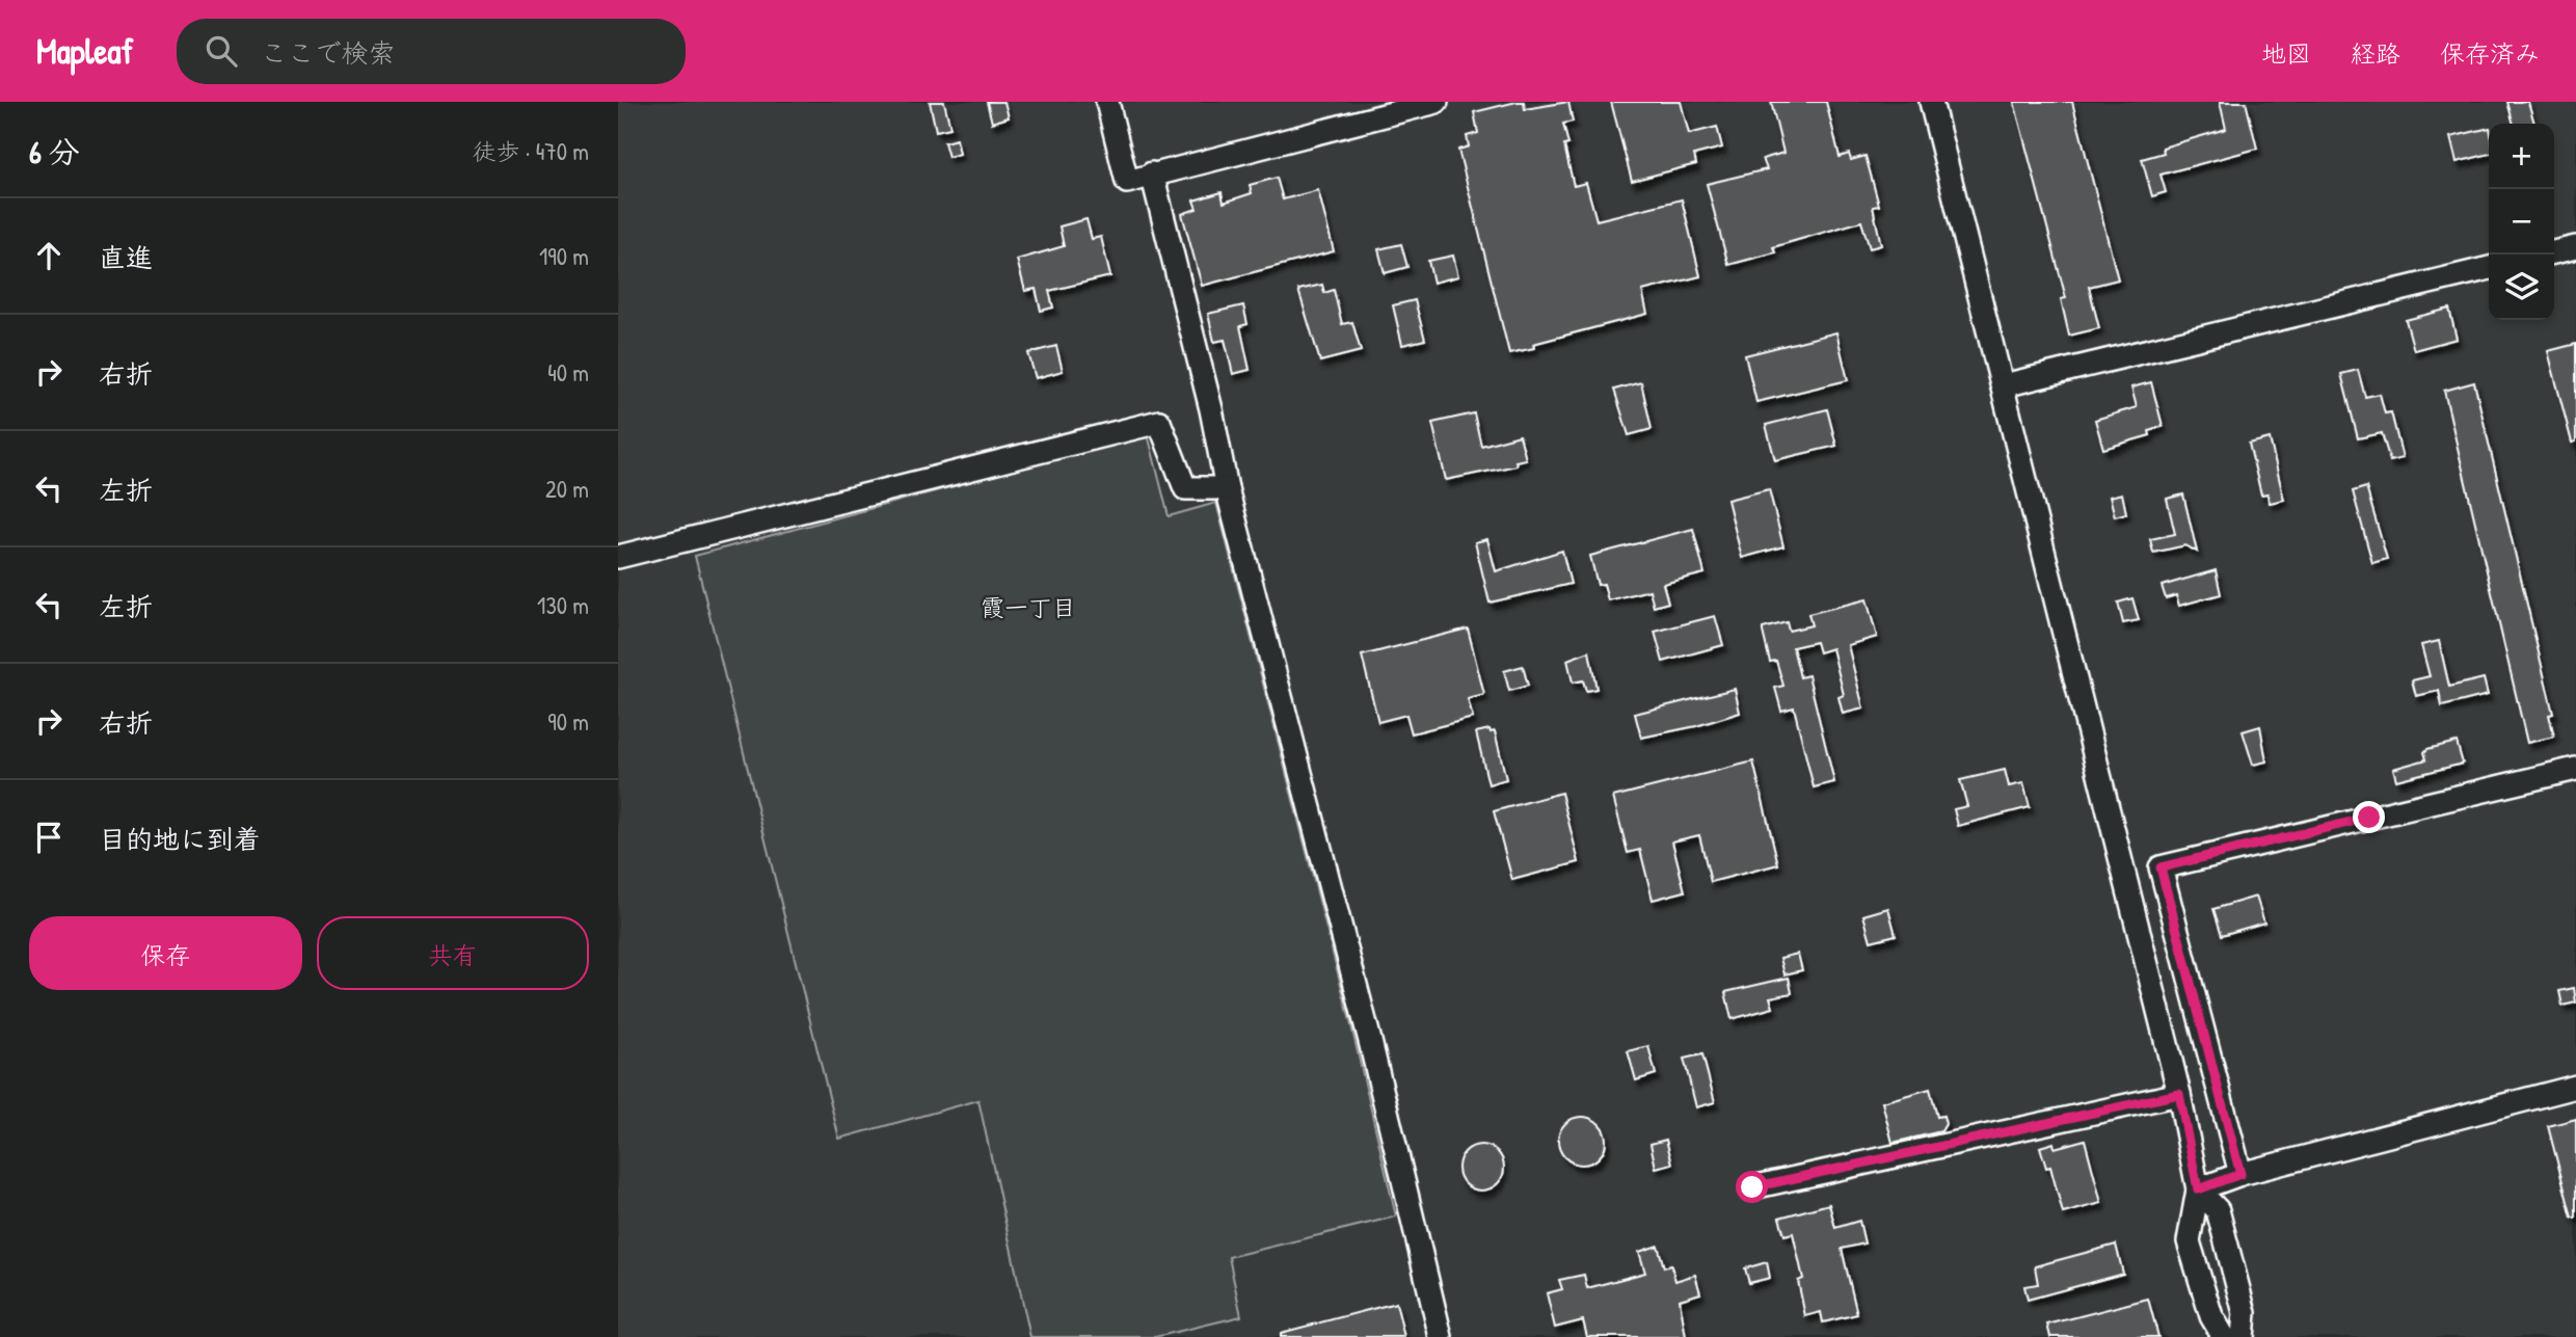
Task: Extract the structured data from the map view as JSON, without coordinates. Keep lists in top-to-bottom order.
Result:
{
  "districts": ["霞一丁目"],
  "page": {
    "header": "Mapleaf",
    "search": "ここで検索",
    "nav": ["地図", "経路", "保存済み"],
    "heading": ["6 分", "徒歩 · 470 m"],
    "map_buttons": ["+", "−"],
    "list": [
      ["直進", "190 m"],
      ["右折", "40 m"],
      ["左折", "20 m"],
      ["左折", "130 m"],
      ["右折", "90 m"],
      "目的地に到着"
    ],
    "buttons": ["保存", "共有"]
  }
}
